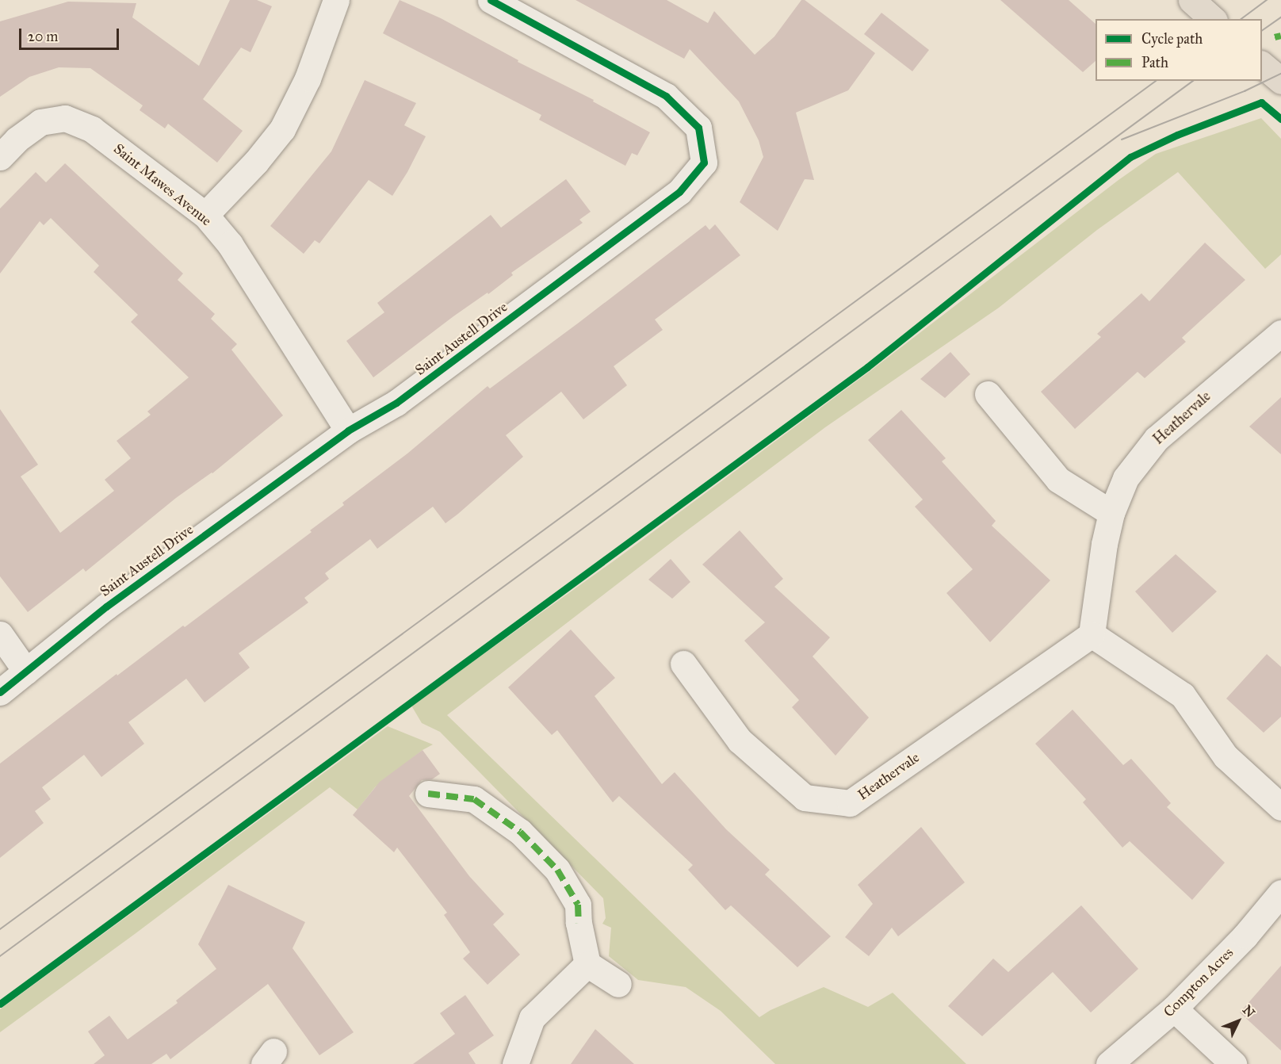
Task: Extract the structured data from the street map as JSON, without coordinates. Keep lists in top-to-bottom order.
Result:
{
  "streets": {
    "street": [
      "Saint Mawes Avenue",
      "Saint Austell Drive",
      "Heathervale",
      "Compton Acres"
    ]
  },
  "crossings": [
    ["Saint Mawes Avenue", "Saint Austell Drive"]
  ],
  "legend": ["Cycle path", "Path"],
  "scale_bar": "20 m",
  "north": "top right"
}
